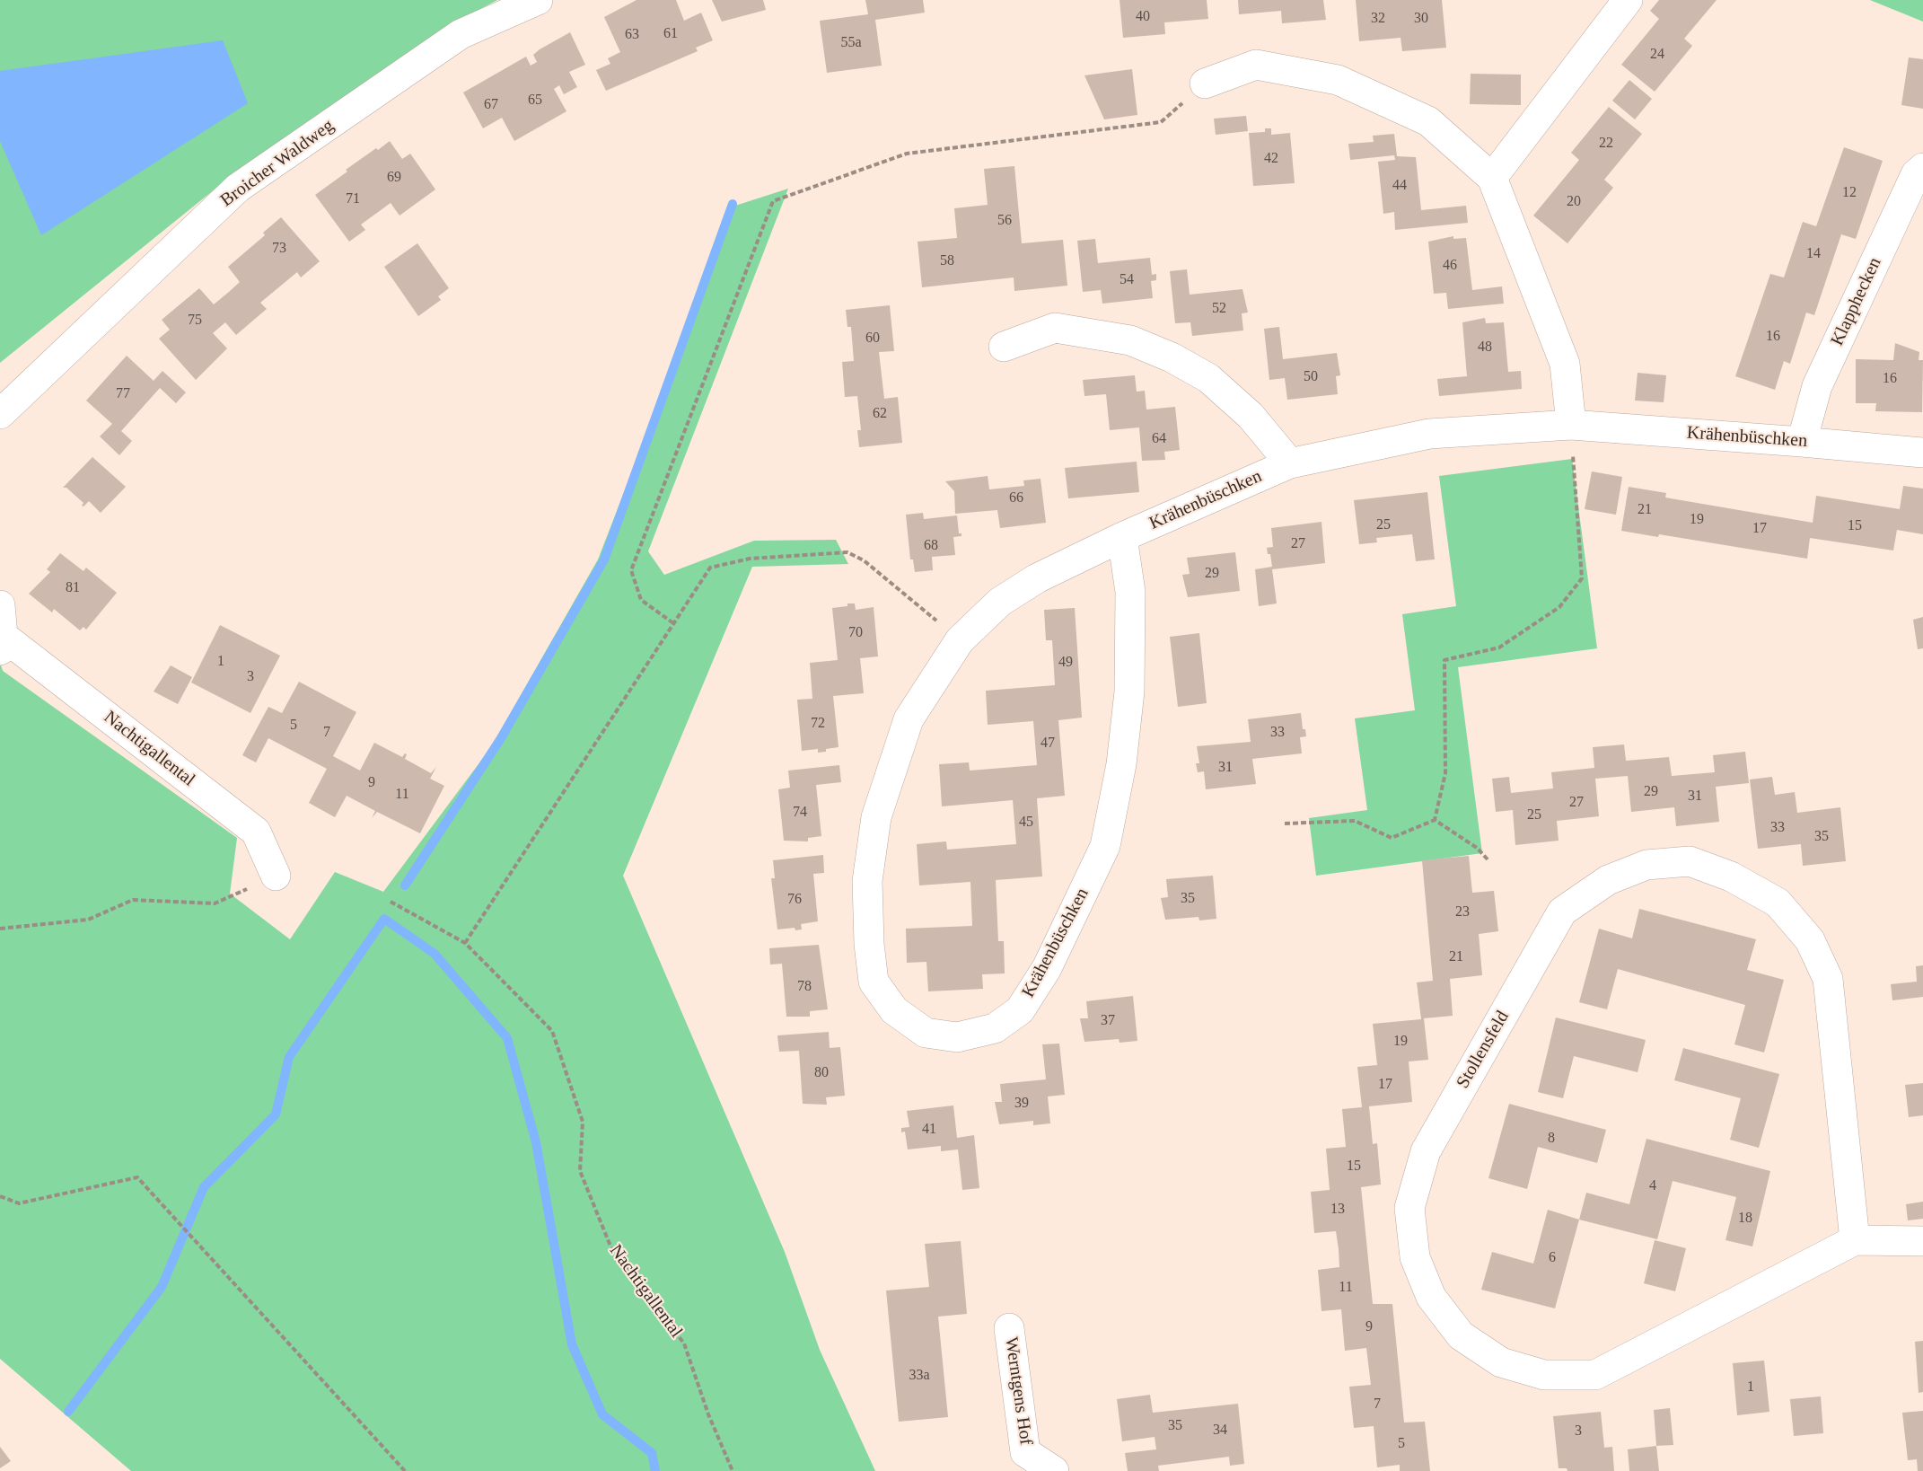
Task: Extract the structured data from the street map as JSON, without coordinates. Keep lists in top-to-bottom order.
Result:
{
  "streets": {
    "street": [
      "Broicher Waldweg",
      "Klapphecken",
      "Krähenbüschken",
      "Nachtigallental",
      "Stollensfeld",
      "Werntgens Hof"
    ]
  },
  "crossings": [
    ["Klapphecken", "Krähenbüschken"]
  ],
  "house_numbers": [
    "40",
    "32",
    "30",
    "61",
    "63",
    "55a",
    "24",
    "65",
    "67",
    "22",
    "42",
    "69",
    "44",
    "12",
    "71",
    "20",
    "56",
    "73",
    "14",
    "58",
    "46",
    "54",
    "52",
    "75",
    "16",
    "60",
    "48",
    "50",
    "16",
    "77",
    "62",
    "64",
    "66",
    "21",
    "19",
    "25",
    "15",
    "17",
    "27",
    "68",
    "29",
    "81",
    "70",
    "1",
    "49",
    "3",
    "72",
    "5",
    "7",
    "33",
    "47",
    "31",
    "9",
    "29",
    "11",
    "31",
    "27",
    "74",
    "25",
    "45",
    "33",
    "35",
    "35",
    "76",
    "23",
    "21",
    "78",
    "37",
    "19",
    "80",
    "17",
    "39",
    "41",
    "8",
    "15",
    "4",
    "13",
    "18",
    "6",
    "11",
    "9",
    "33a",
    "1",
    "7",
    "35",
    "34",
    "3",
    "5"
  ]
}
